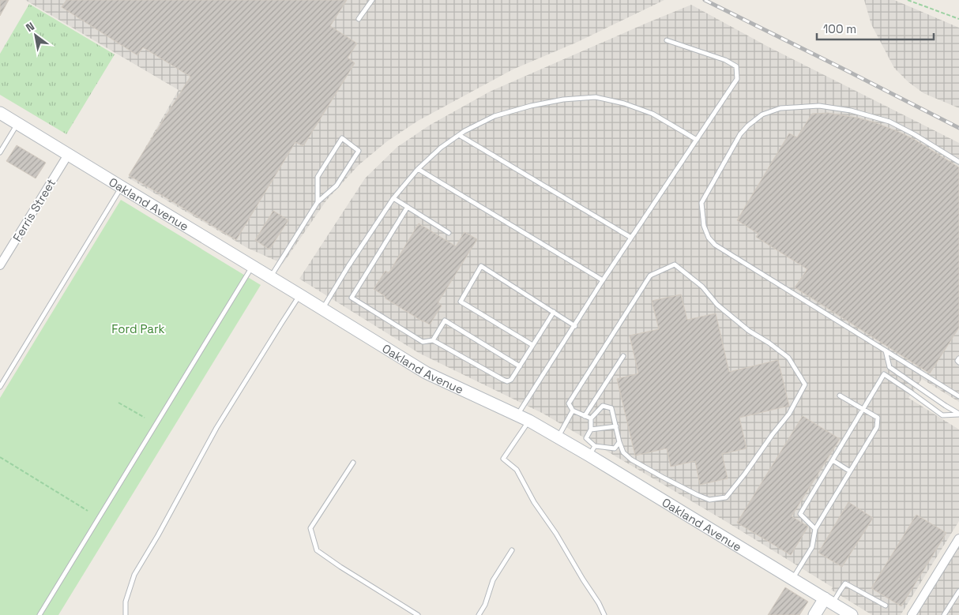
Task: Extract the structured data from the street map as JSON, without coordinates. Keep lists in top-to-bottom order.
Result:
{
  "streets": {
    "street": ["Oakland Avenue", "Ferris Street"]
  },
  "crossings": [
    ["Oakland Avenue", "Ferris Street"]
  ],
  "parks": ["Ford Park"],
  "scale_bar": "100 m",
  "north": "top left"
}
